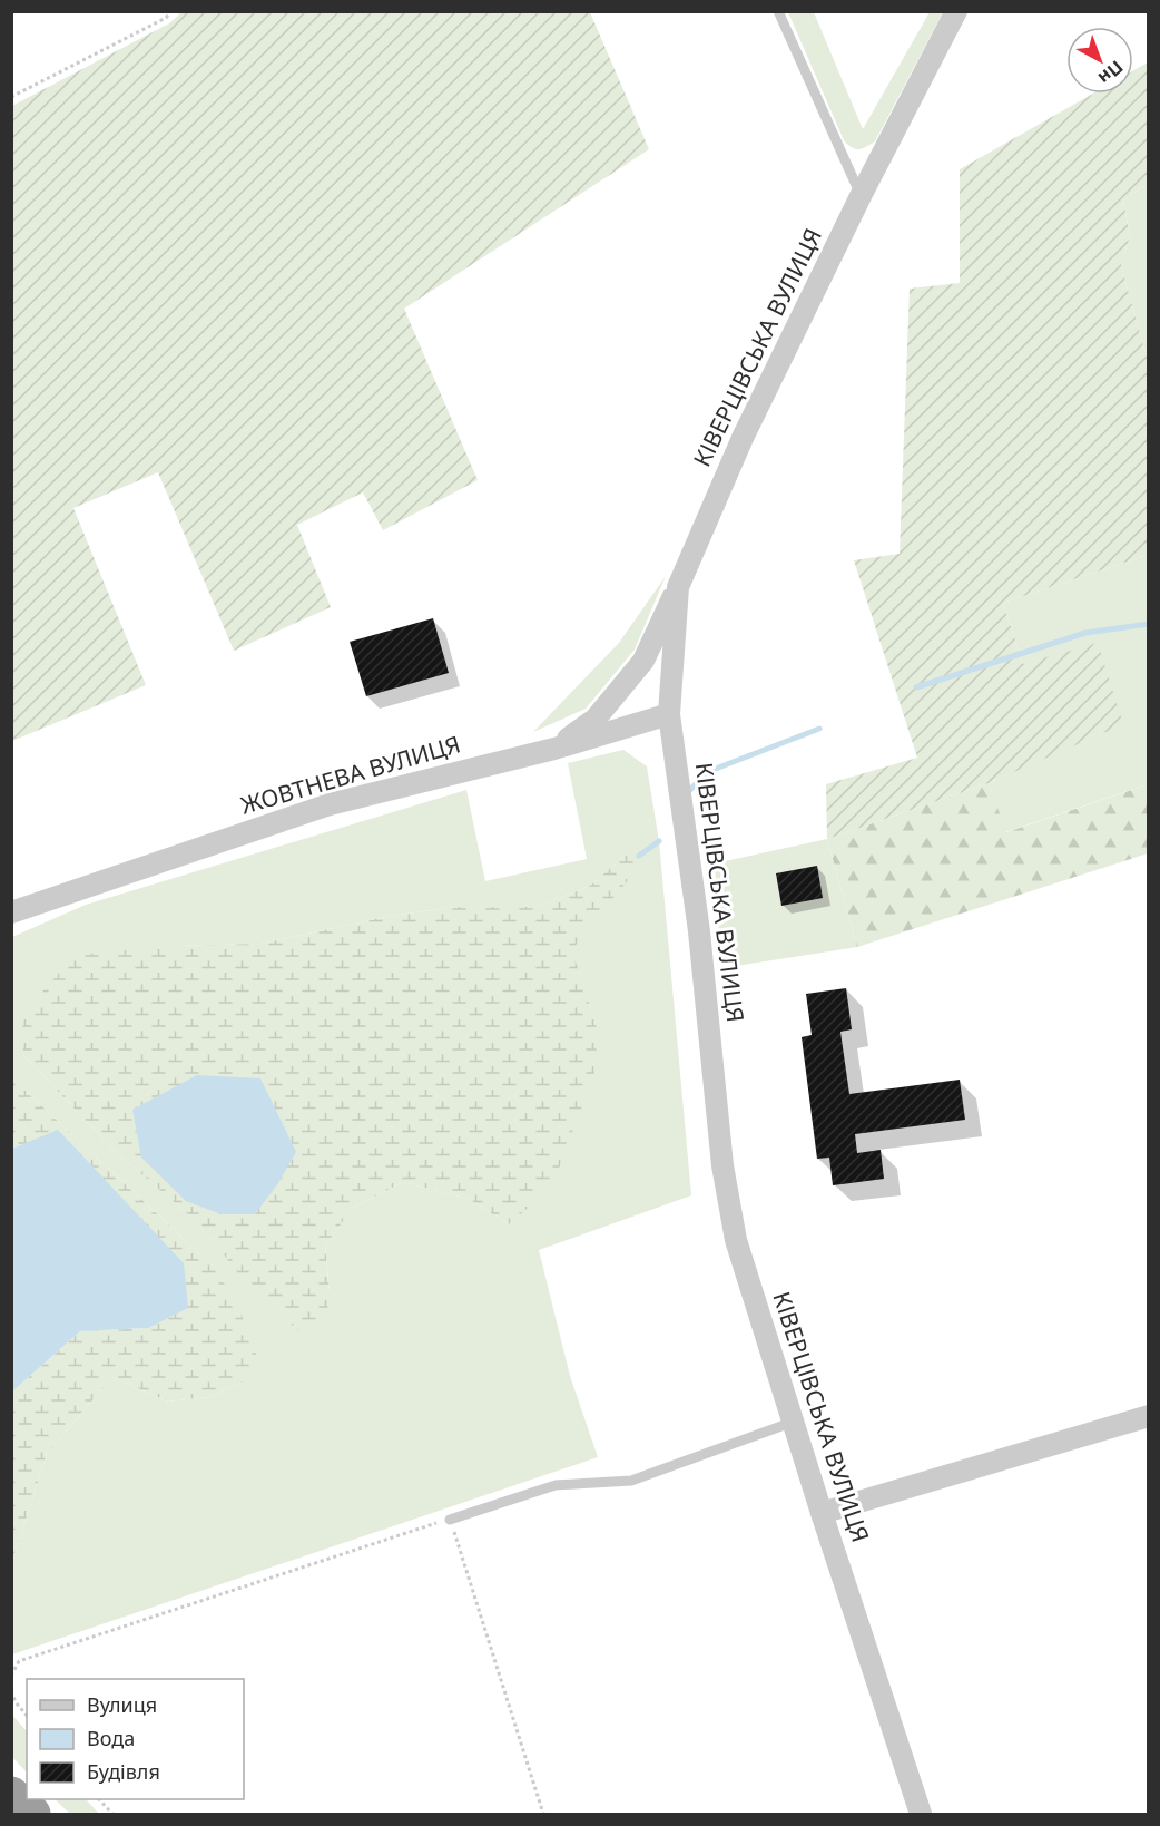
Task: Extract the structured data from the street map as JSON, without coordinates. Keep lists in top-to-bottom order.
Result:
{
  "streets": {
    "street": ["КІВЕРЦІВСЬКА ВУЛИЦЯ", "ЖОВТНЕВА ВУЛИЦЯ"]
  },
  "crossings": [
    ["КІВЕРЦІВСЬКА ВУЛИЦЯ", "ЖОВТНЕВА ВУЛИЦЯ"]
  ],
  "legend": ["Вулиця", "Вода", "Будівля"],
  "north": "bottom right"
}
